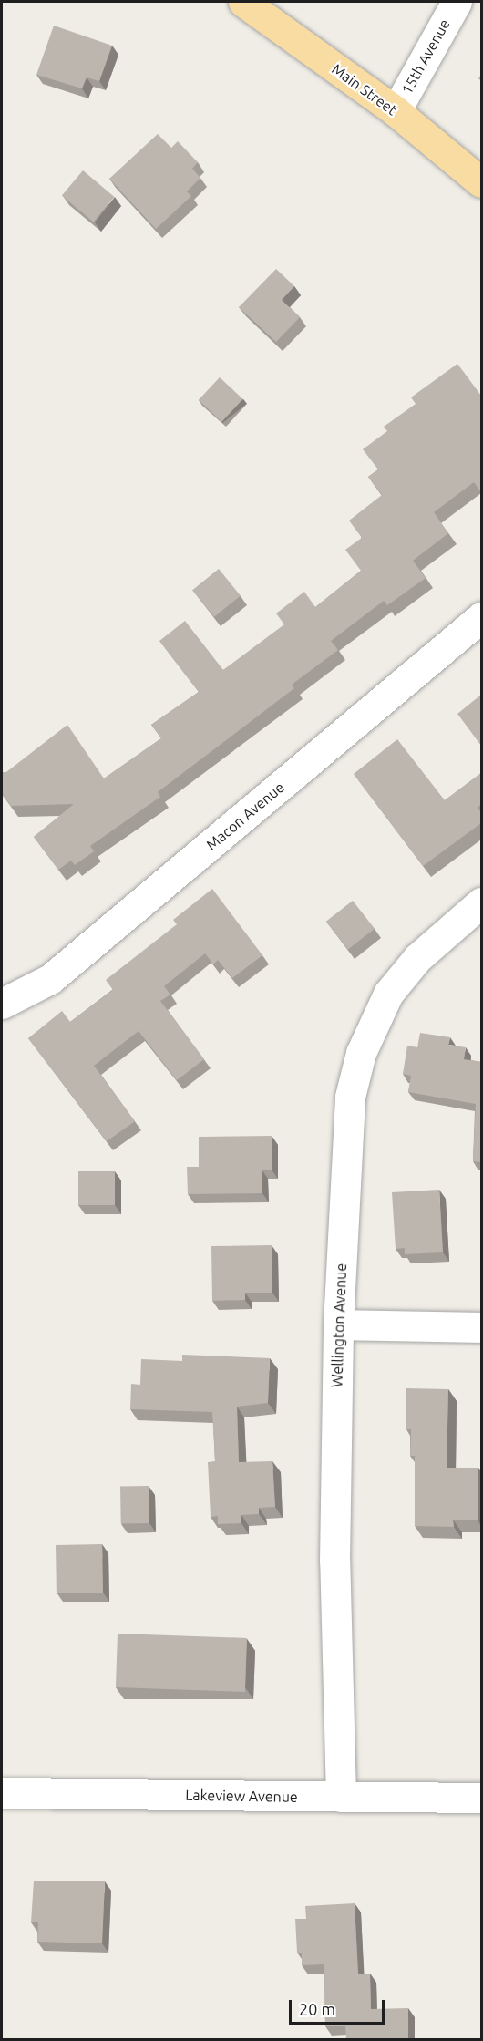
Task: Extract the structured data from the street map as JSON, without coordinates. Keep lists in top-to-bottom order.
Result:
{
  "streets": {
    "main road": ["Main Street"],
    "street": [
      "15th Avenue",
      "Macon Avenue",
      "Wellington Avenue",
      "Lakeview Avenue"
    ]
  },
  "crossings": [
    ["15th Avenue", "Main Street"],
    ["Wellington Avenue", "Lakeview Avenue"]
  ],
  "scale_bar": "20 m"
}
